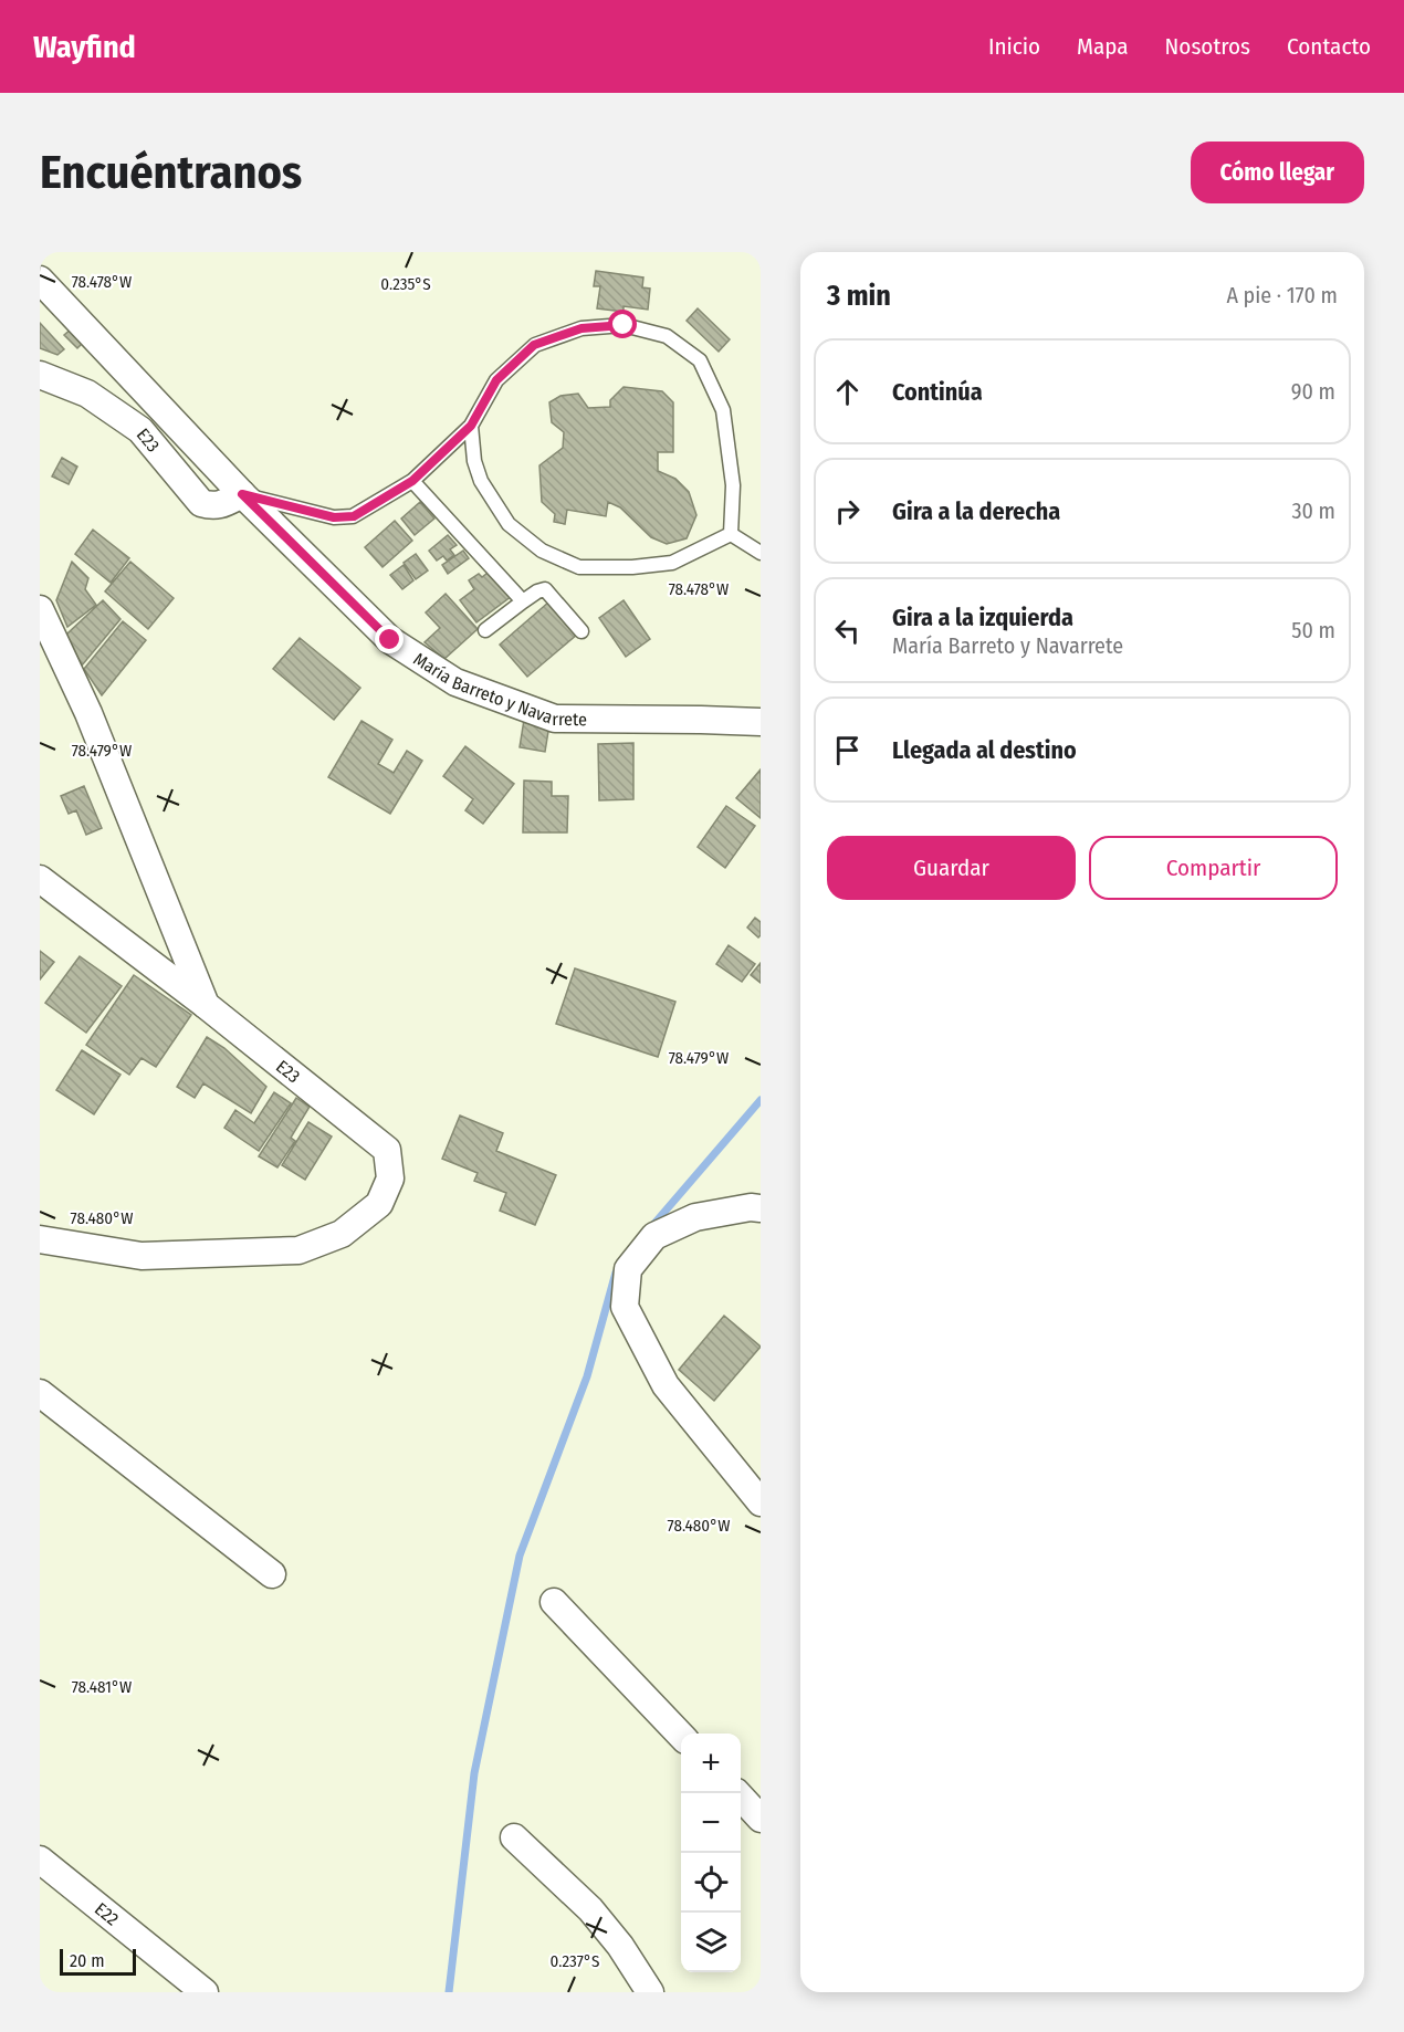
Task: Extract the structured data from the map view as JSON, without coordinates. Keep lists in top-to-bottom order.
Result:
{
  "streets": {
    "street": ["E23", "María Barreto y Navarrete", "E22"]
  },
  "crossings": [
    ["E23", "María Barreto y Navarrete"]
  ],
  "scale_bar": "20 m",
  "page": {
    "header": "Wayfind",
    "nav": [
      "Inicio",
      "Mapa",
      "Nosotros",
      "Contacto"
    ],
    "buttons": [
      "Cómo llegar",
      ["Guardar", "Compartir"]
    ],
    "title": "Encuéntranos",
    "heading": ["3 min", "A pie · 170 m"],
    "list": [
      ["Continúa", "90 m"],
      ["Gira a la derecha", "30 m"],
      ["Gira a la izquierda", "María Barreto y Navarrete", "50 m"],
      "Llegada al destino"
    ],
    "map_buttons": ["+", "−"],
    "scale": "20 m"
  },
  "coordinates": [
    "78.478°W",
    "0.235°S",
    "78.479°W",
    "78.480°W",
    "78.481°W",
    "0.237°S"
  ]
}
